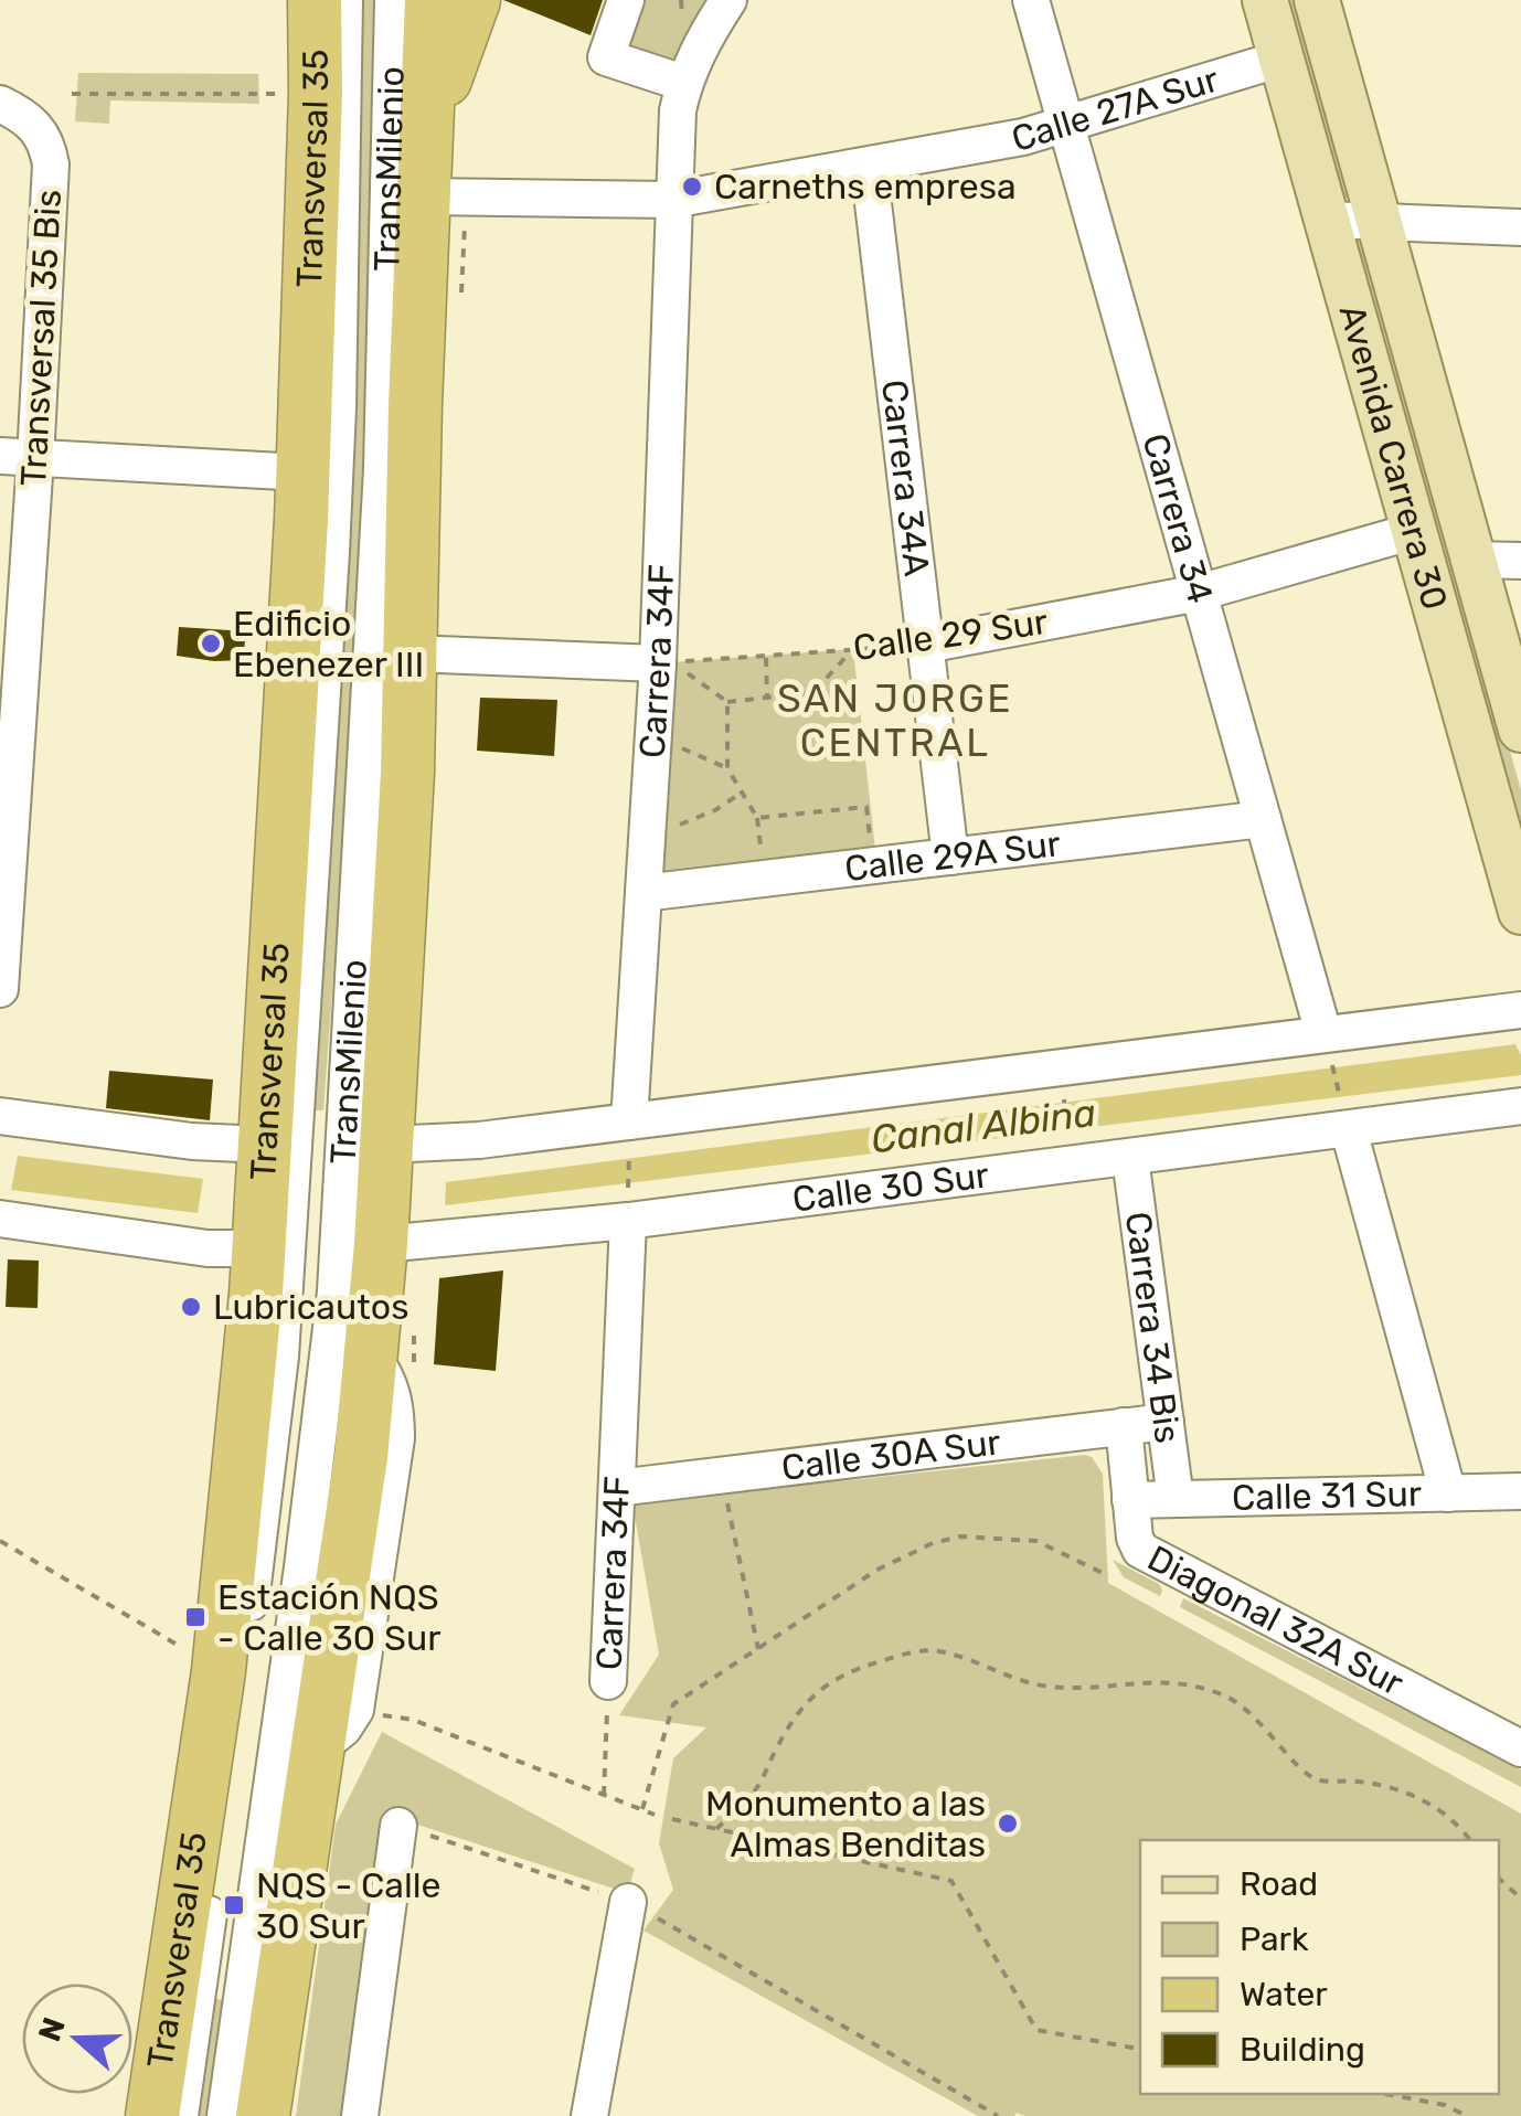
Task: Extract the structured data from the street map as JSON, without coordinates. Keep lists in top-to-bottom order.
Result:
{
  "streets": {
    "highway": ["Transversal 35"],
    "main road": ["Avenida Carrera 30"],
    "street": [
      "Calle 27A Sur",
      "TransMilenio",
      "Transversal 35 Bis",
      "Carrera 34A",
      "Carrera 34",
      "Calle 29 Sur",
      "Carrera 34F",
      "Calle 29A Sur",
      "Calle 30 Sur",
      "Carrera 34 Bis",
      "Calle 30A Sur",
      "Calle 31 Sur",
      "Diagonal 32A Sur"
    ]
  },
  "crossings": [
    ["Calle 27A Sur", "Avenida Carrera 30"],
    ["Calle 27A Sur", "Carrera 34A"],
    ["Calle 27A Sur", "Carrera 34"],
    ["Calle 27A Sur", "Carrera 34F"],
    ["Transversal 35", "TransMilenio"],
    ["Transversal 35", "Calle 30 Sur"],
    ["Avenida Carrera 30", "Calle 29 Sur"],
    ["Carrera 34A", "Calle 29 Sur"],
    ["Carrera 34A", "Calle 29A Sur"],
    ["Carrera 34", "Calle 29 Sur"],
    ["Carrera 34", "Calle 29A Sur"],
    ["Calle 29 Sur", "Carrera 34F"],
    ["Carrera 34F", "Calle 29A Sur"],
    ["Carrera 34F", "Calle 30 Sur"],
    ["Carrera 34F", "Calle 30A Sur"],
    ["Calle 30 Sur", "Carrera 34 Bis"],
    ["Carrera 34 Bis", "Calle 30A Sur"],
    ["Carrera 34 Bis", "Calle 31 Sur"],
    ["Calle 30A Sur", "Diagonal 32A Sur"],
    ["Calle 31 Sur", "Diagonal 32A Sur"]
  ],
  "districts": ["SAN JORGE CENTRAL"],
  "water": ["Canal Albina"],
  "places": {
    "other": [
      "Carneths empresa",
      "Edificio Ebenezer III",
      "Lubricautos",
      "Monumento a las Almas Benditas"
    ],
    "transit": ["Estación NQS - Calle 30 Sur", "NQS - Calle 30 Sur"]
  },
  "legend": [
    "Road",
    "Park",
    "Water",
    "Building"
  ],
  "north": "left"
}
